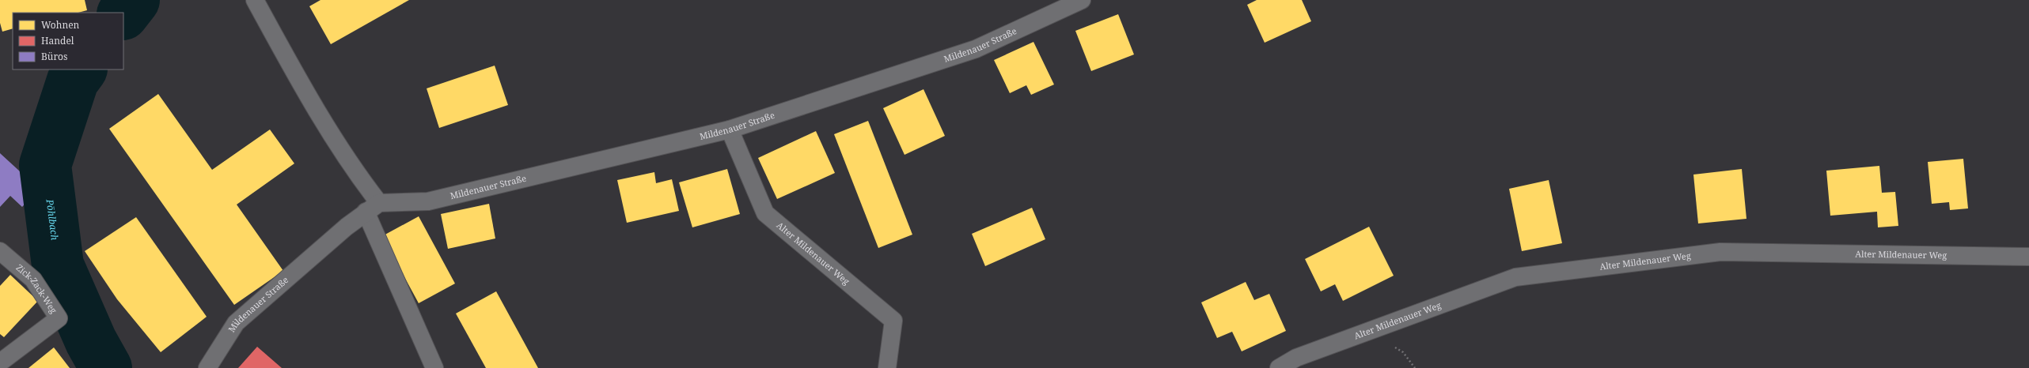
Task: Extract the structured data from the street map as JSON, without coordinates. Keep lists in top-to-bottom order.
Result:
{
  "streets": {
    "street": ["Mildenauer Straße", "Alter Mildenauer Weg", "Zick-Zack-Weg"]
  },
  "crossings": [
    ["Mildenauer Straße", "Alter Mildenauer Weg"]
  ],
  "water": ["Pöhlbach"],
  "legend": ["Wohnen", "Handel", "Büros"]
}
